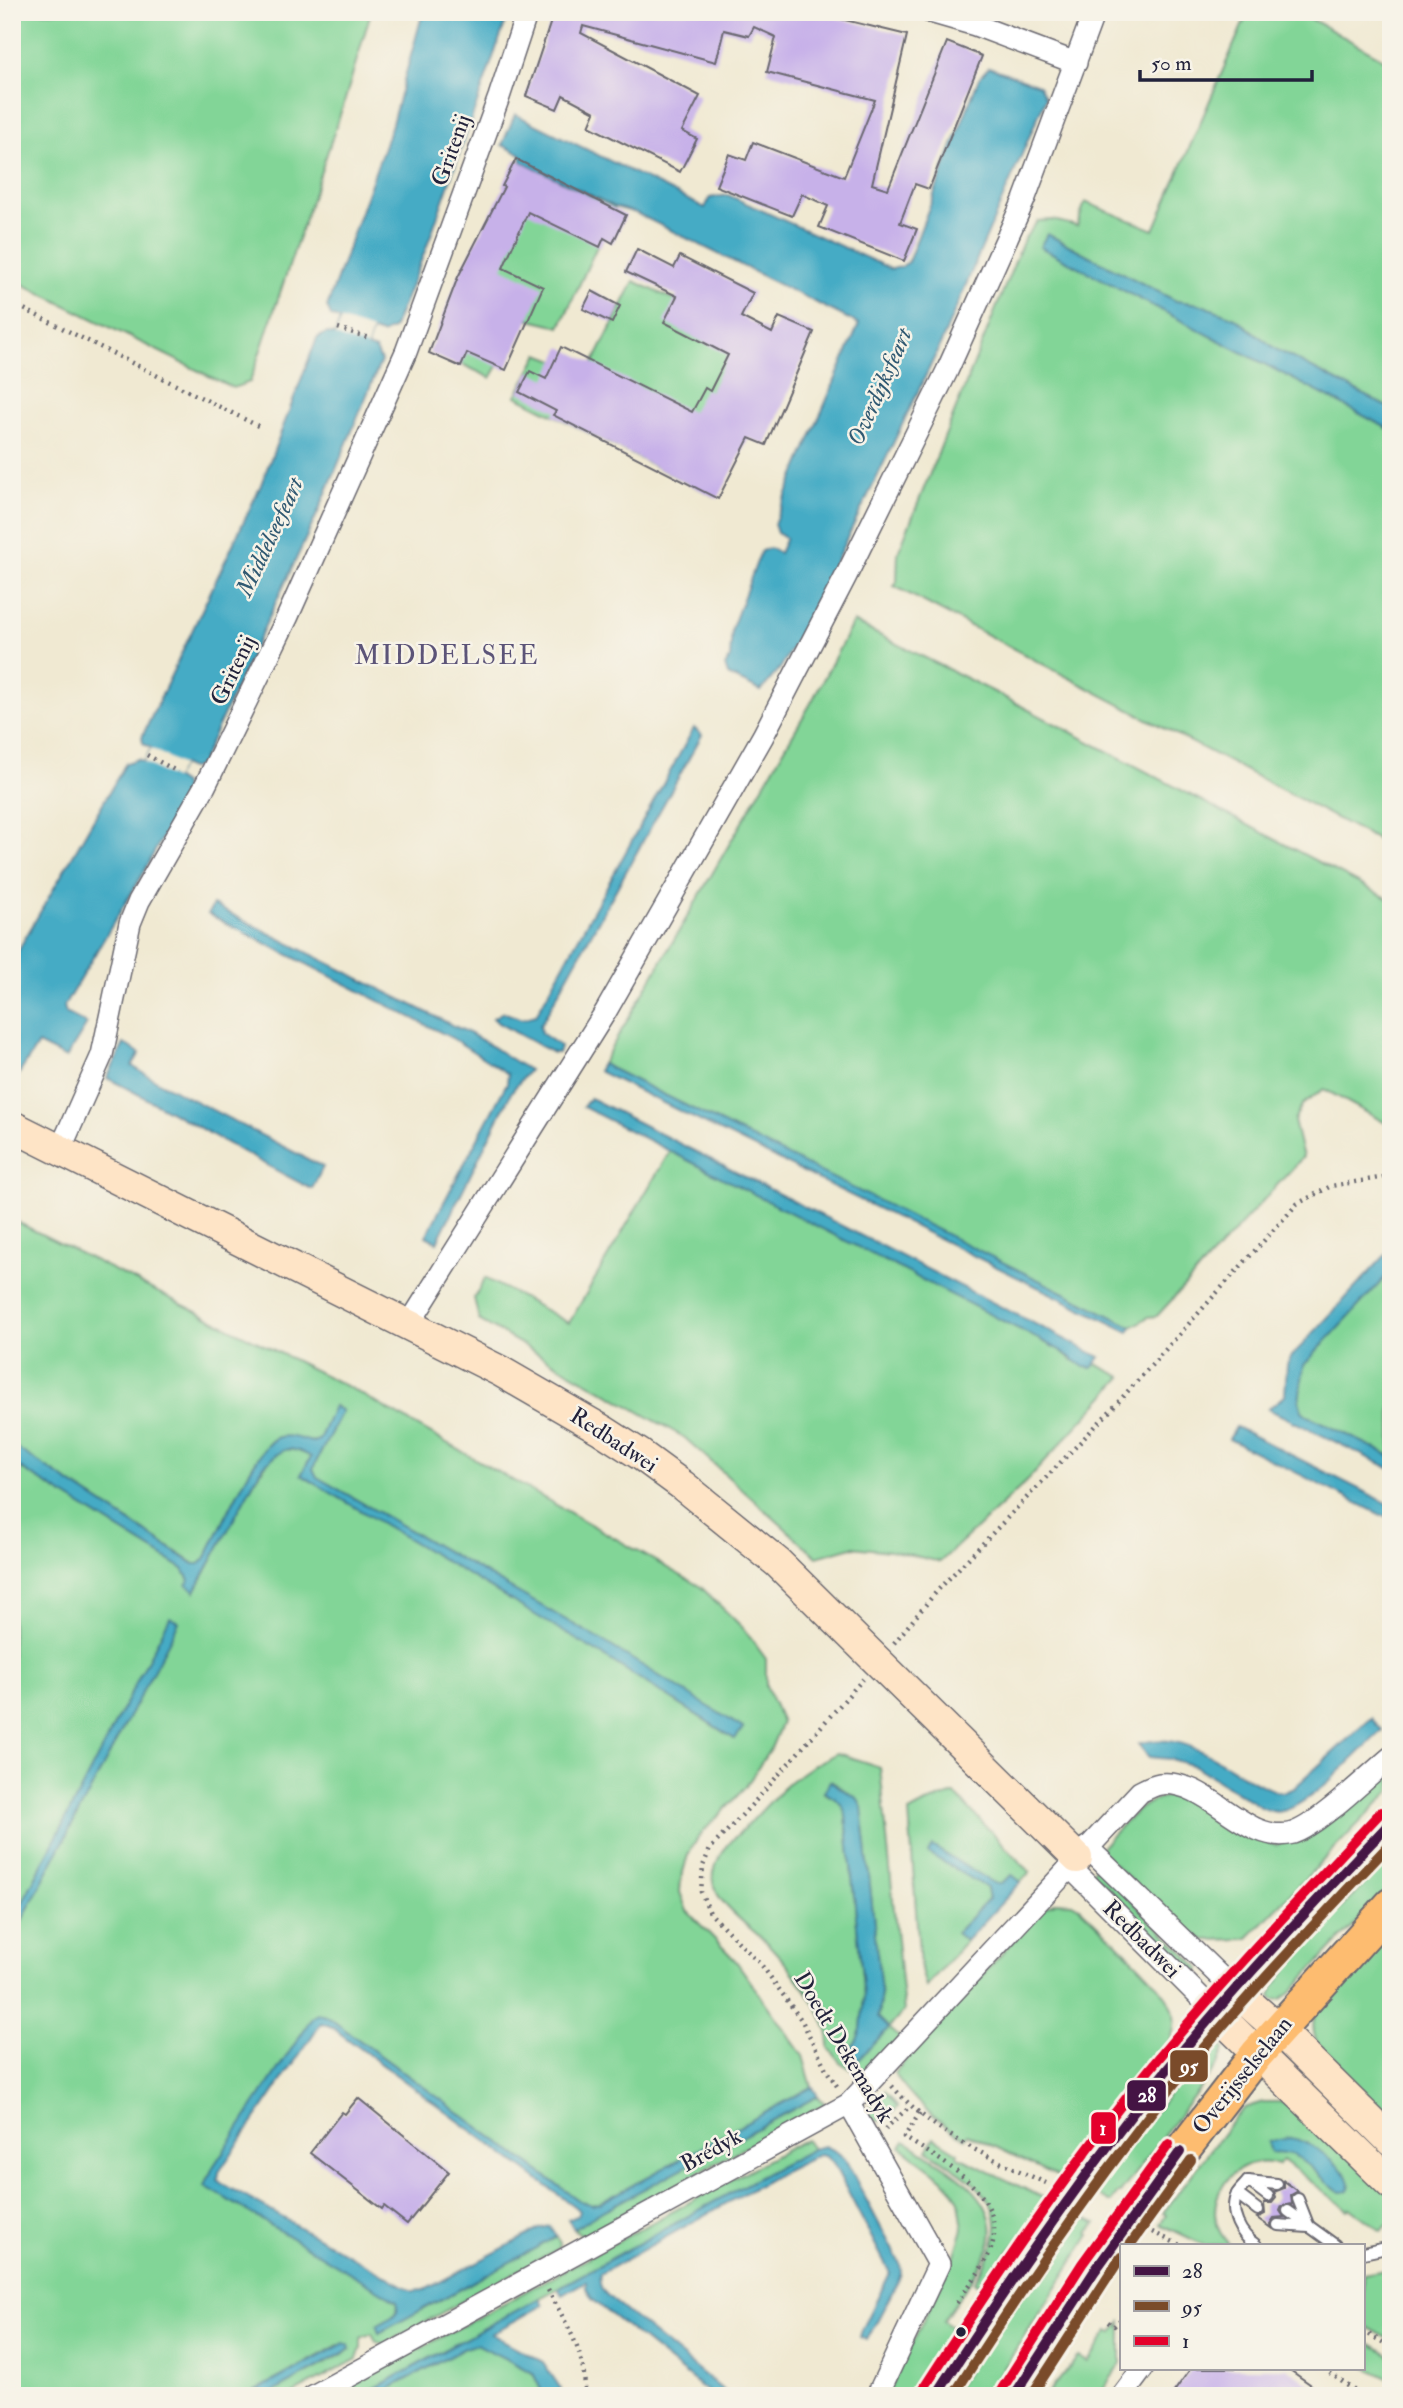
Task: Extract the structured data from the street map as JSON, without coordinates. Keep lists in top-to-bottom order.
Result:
{
  "streets": {
    "main road": ["Overijsselselaan"],
    "street": [
      "Gritenij",
      "Redbadwei",
      "Doedt Dekemadyk",
      "Brédyk"
    ]
  },
  "crossings": [
    ["Gritenij", "Redbadwei"],
    ["Redbadwei", "Doedt Dekemadyk"],
    ["Redbadwei", "Brédyk"],
    ["Doedt Dekemadyk", "Brédyk"]
  ],
  "districts": ["MIDDELSEE"],
  "water": ["Overdijksfeart", "Middelseefeart"],
  "lines": ["transit line 1", "transit line 28", "transit line 95"],
  "legend": ["28", "95", "1"],
  "scale_bar": "50 m"
}
